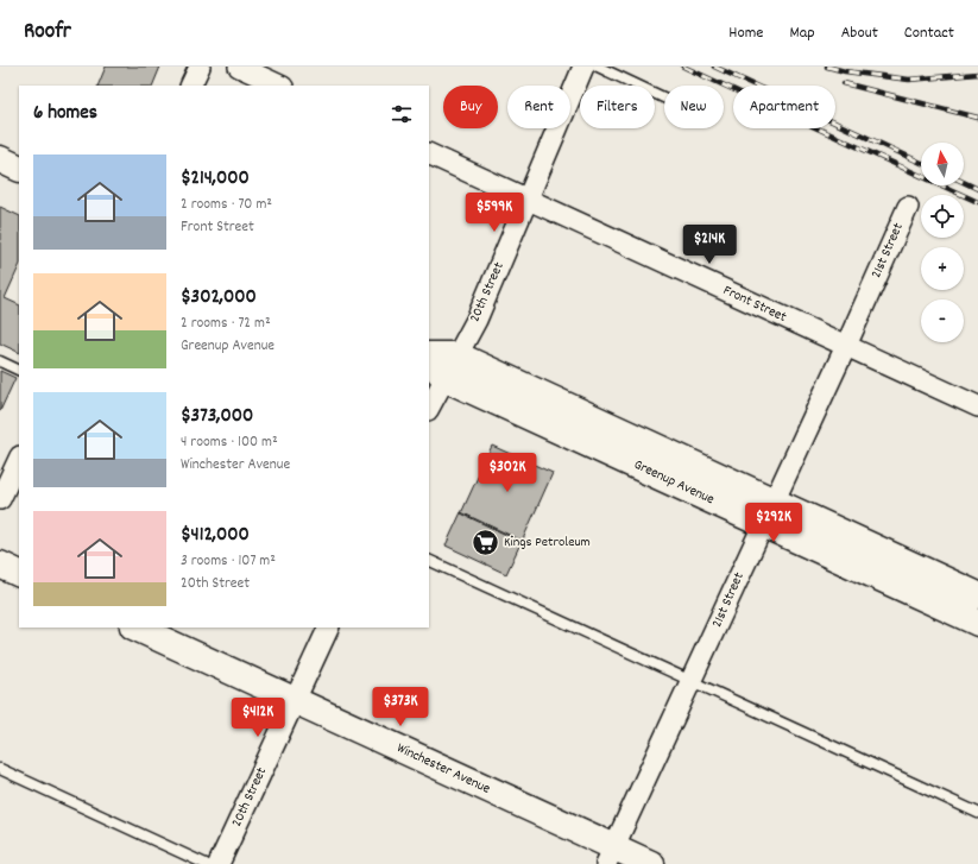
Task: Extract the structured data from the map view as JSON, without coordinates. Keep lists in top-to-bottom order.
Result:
{
  "streets": {
    "main road": ["Greenup Avenue", "Winchester Avenue"],
    "street": ["21st Street", "20th Street", "Front Street"]
  },
  "crossings": [
    ["21st Street", "Front Street"],
    ["21st Street", "Greenup Avenue"],
    ["21st Street", "Winchester Avenue"],
    ["20th Street", "Front Street"],
    ["20th Street", "Greenup Avenue"],
    ["20th Street", "Winchester Avenue"]
  ],
  "places": {
    "supermarket": ["Kings Petroleum"]
  },
  "north": "top",
  "page": {
    "header": "Roofr",
    "nav": [
      "Home",
      "Map",
      "About",
      "Contact"
    ],
    "chip": [
      "Buy",
      "Rent",
      "Filters",
      "New",
      "Apartment"
    ],
    "heading": "6 homes",
    "map_buttons": ["+", "−"],
    "list": [
      {
        "name": "$214,000",
        "note": "2 rooms · 70 m² · Front Street"
      },
      {
        "name": "$302,000",
        "note": "2 rooms · 72 m² · Greenup Avenue"
      },
      {
        "name": "$373,000",
        "note": "4 rooms · 100 m² · Winchester Avenue"
      },
      {
        "name": "$412,000",
        "note": "3 rooms · 107 m² · 20th Street"
      }
    ],
    "price": [
      "$599K",
      "$214K",
      "$302K",
      "$292K",
      "$373K",
      "$412K"
    ]
  }
}
